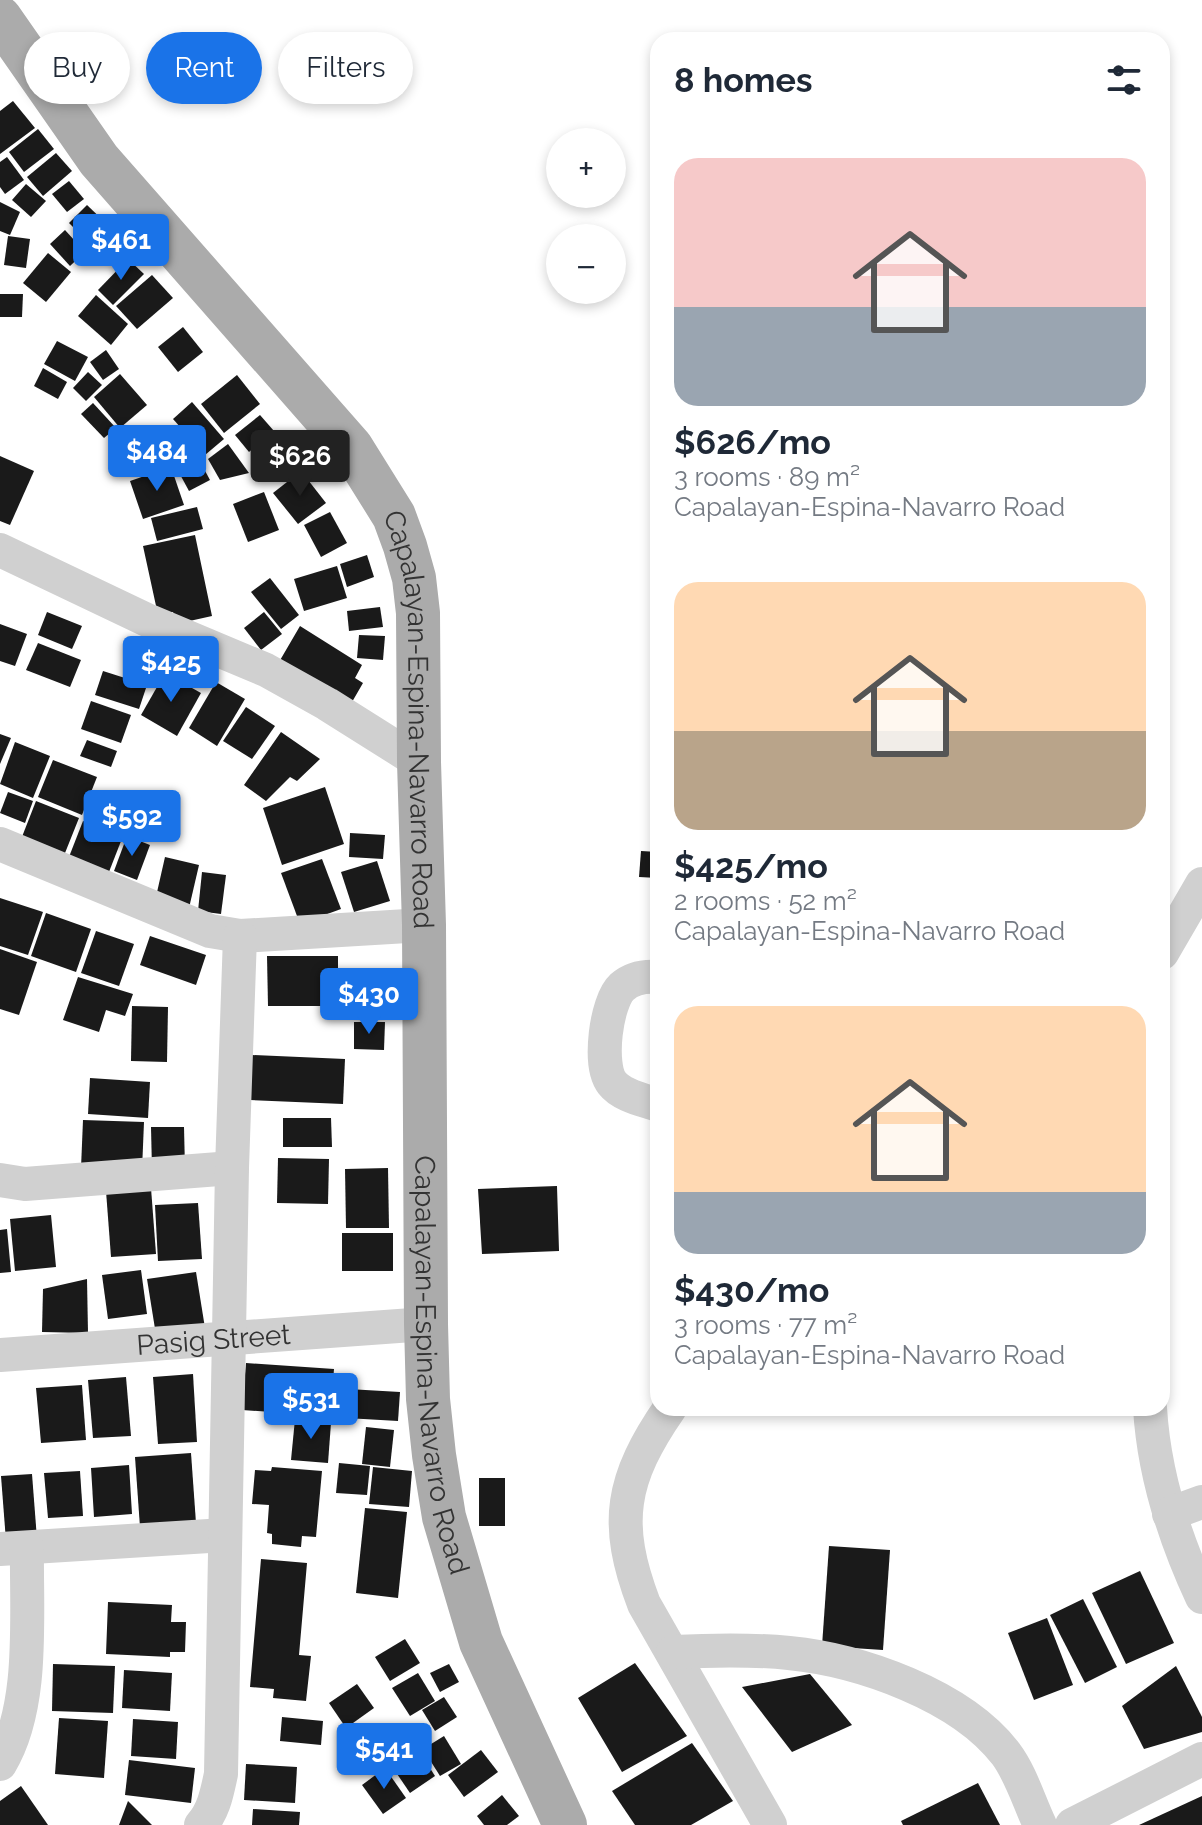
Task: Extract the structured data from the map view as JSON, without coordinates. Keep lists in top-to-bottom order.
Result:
{
  "streets": {
    "main road": ["Capalayan-Espina-Navarro Road"],
    "street": ["Pasig Street"]
  },
  "crossings": [
    ["Capalayan-Espina-Navarro Road", "Pasig Street"]
  ],
  "page": {
    "chip": ["Buy", "Rent", "Filters"],
    "heading": "8 homes",
    "map_buttons": ["+", "−"],
    "list": [
      {
        "name": "$626/mo",
        "note": "3 rooms · 89 m² · Capalayan-Espina-Navarro Road"
      },
      {
        "name": "$425/mo",
        "note": "2 rooms · 52 m² · Capalayan-Espina-Navarro Road"
      },
      {
        "name": "$430/mo",
        "note": "3 rooms · 77 m² · Capalayan-Espina-Navarro Road"
      }
    ],
    "price": [
      "$461",
      "$484",
      "$626",
      "$425",
      "$592",
      "$430",
      "$531",
      "$541"
    ]
  }
}
